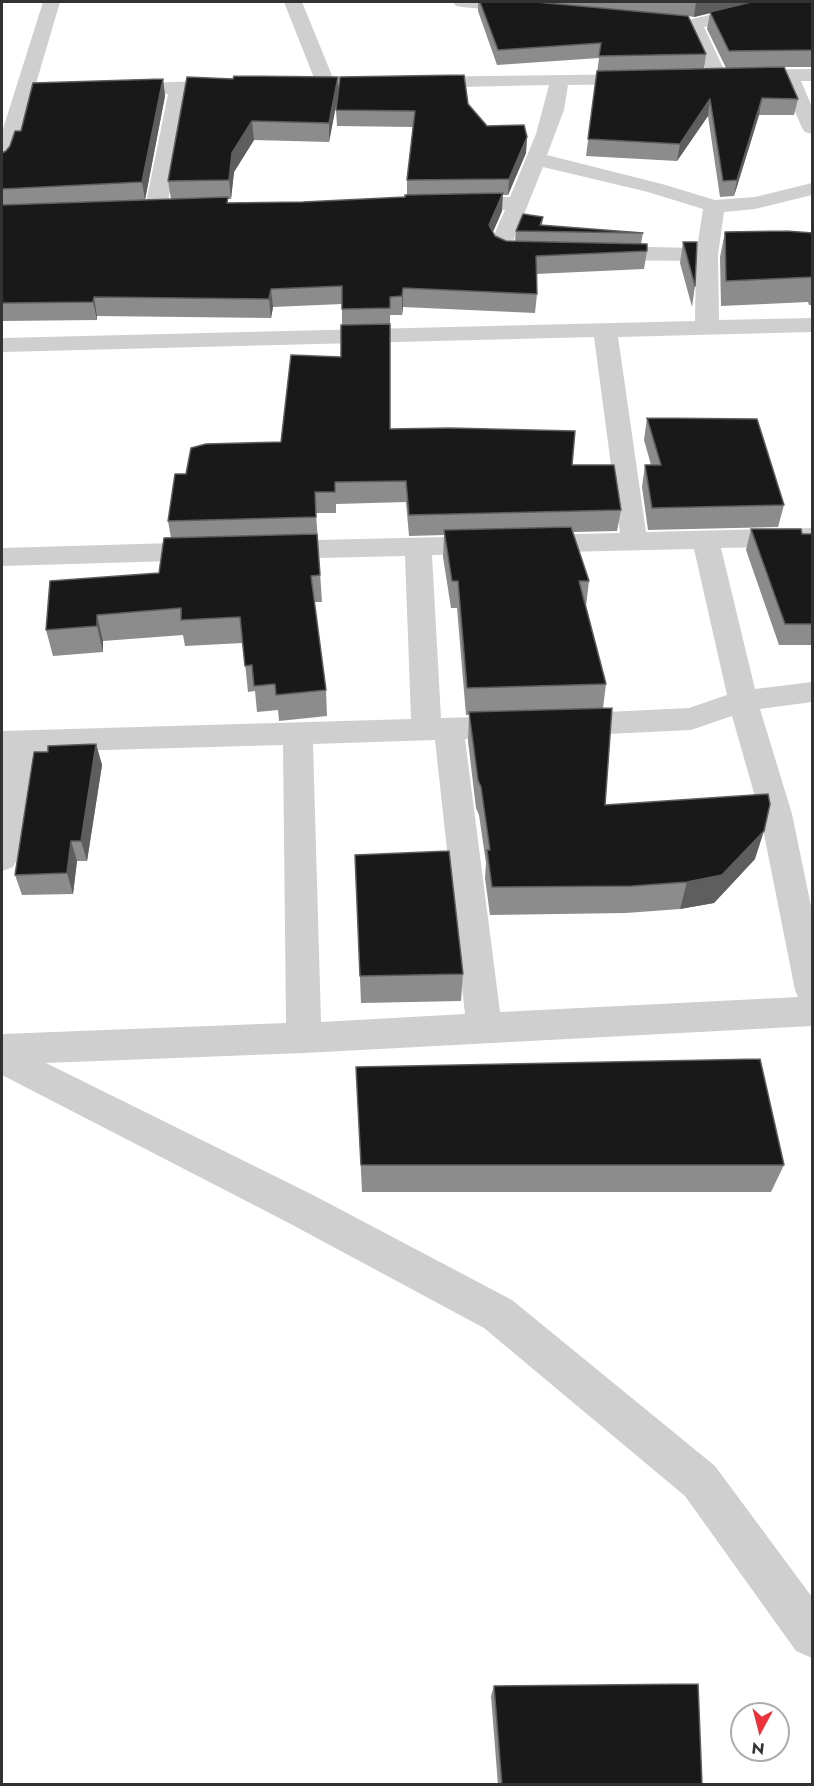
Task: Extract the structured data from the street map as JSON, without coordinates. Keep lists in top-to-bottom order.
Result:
{
  "north": "bottom"
}
